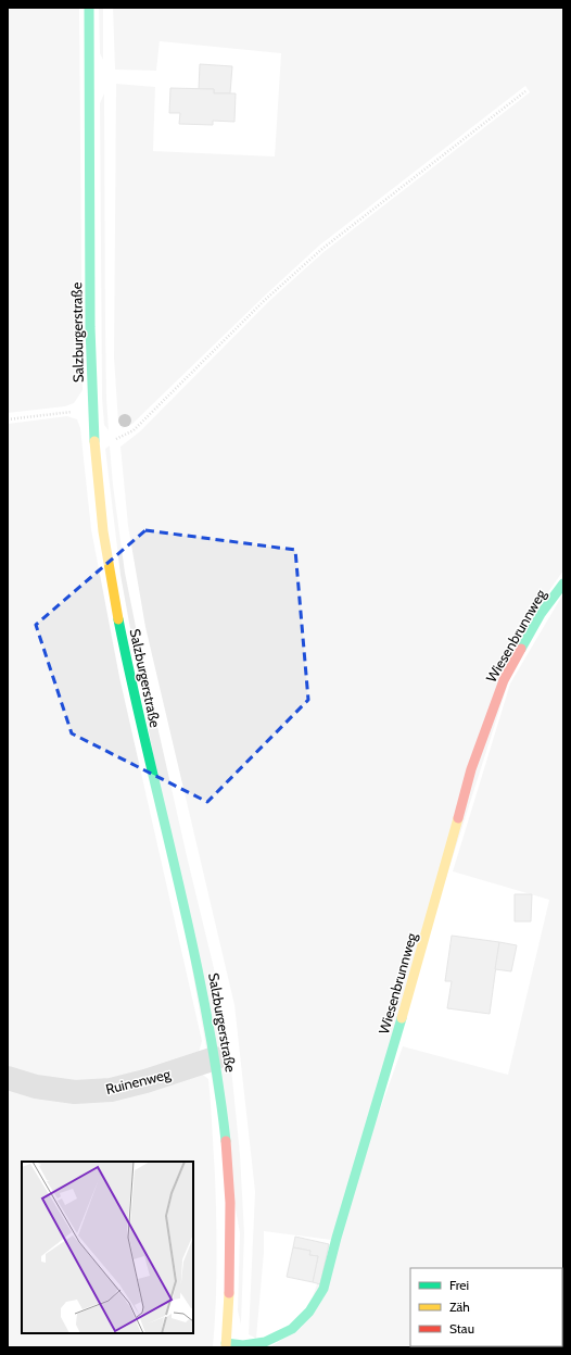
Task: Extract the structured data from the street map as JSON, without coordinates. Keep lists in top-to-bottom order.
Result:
{
  "streets": {
    "main road": ["Salzburgerstraße", "Wiesenbrunnweg"],
    "street": ["Ruinenweg"]
  },
  "crossings": [
    ["Salzburgerstraße", "Wiesenbrunnweg"],
    ["Salzburgerstraße", "Ruinenweg"]
  ],
  "legend": ["Frei", "Zäh", "Stau"]
}
